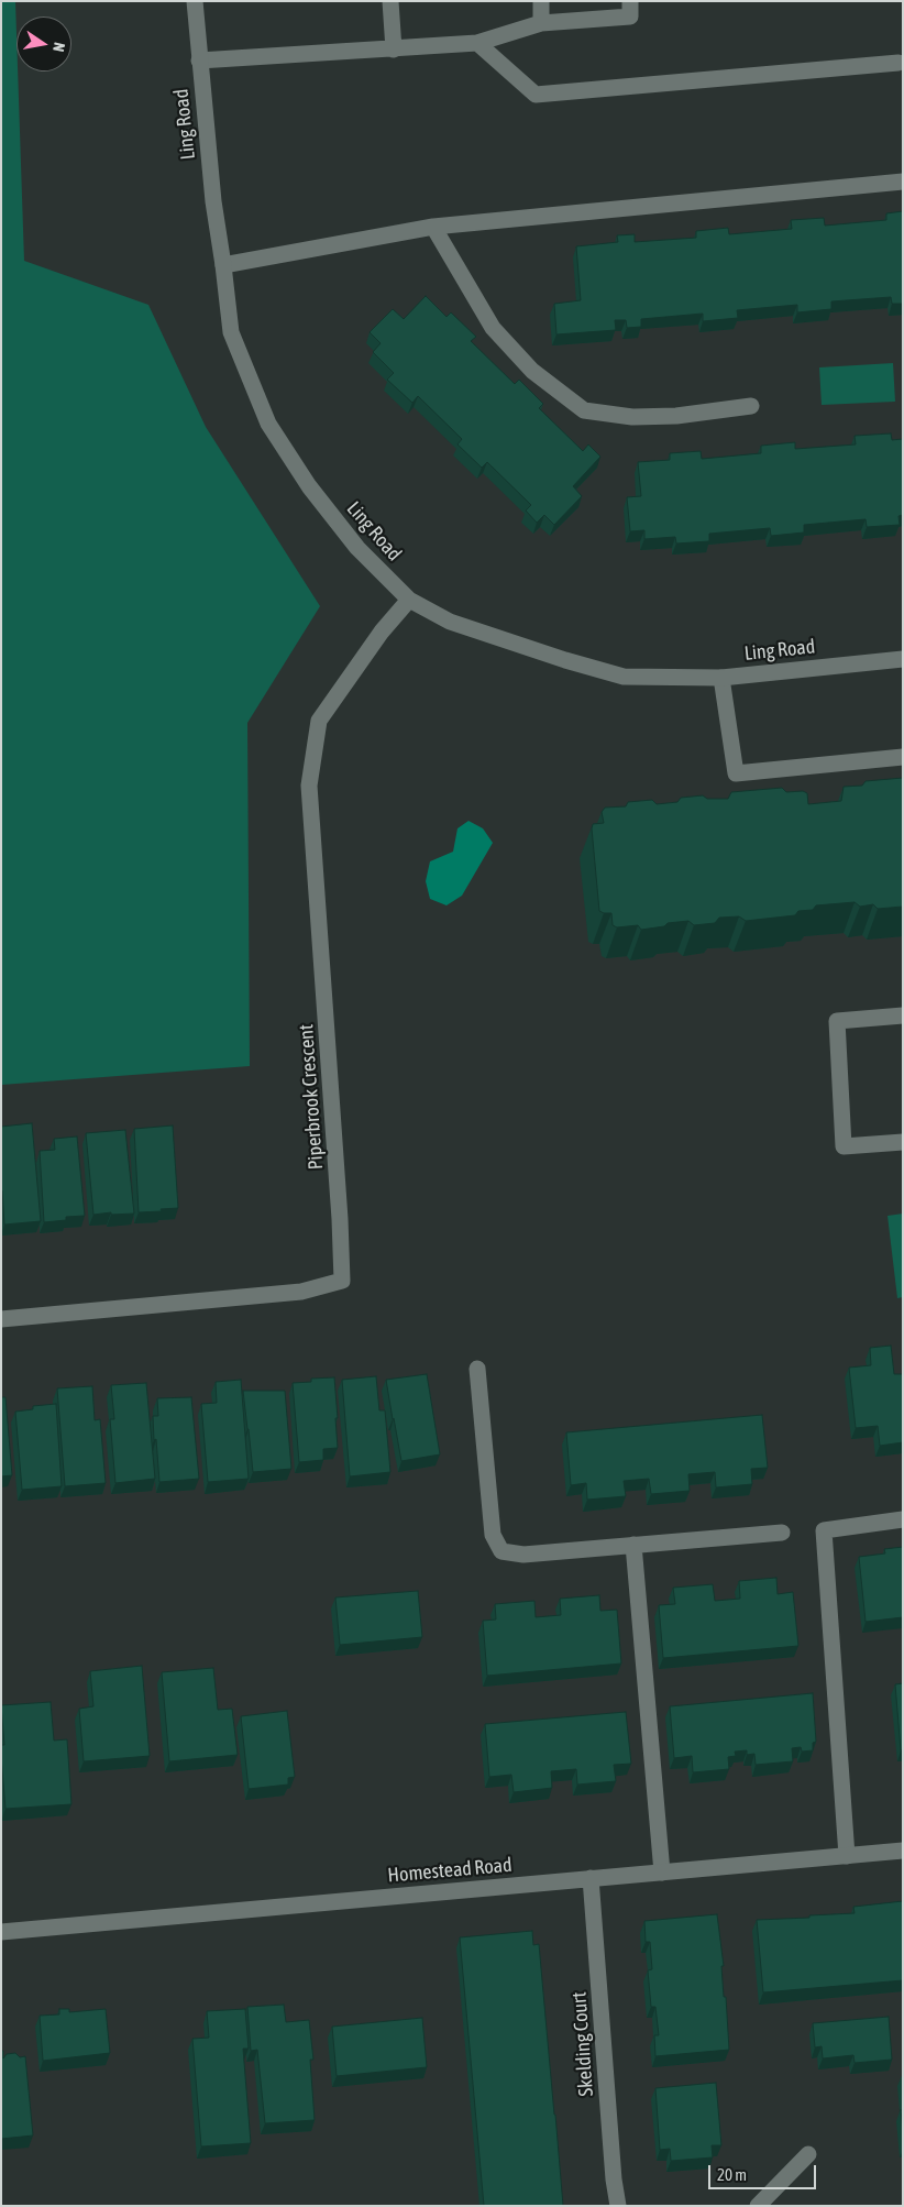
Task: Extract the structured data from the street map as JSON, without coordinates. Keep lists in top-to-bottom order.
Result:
{
  "streets": {
    "street": [
      "Ling Road",
      "Piperbrook Crescent",
      "Homestead Road",
      "Skelding Court"
    ]
  },
  "crossings": [
    ["Ling Road", "Piperbrook Crescent"],
    ["Homestead Road", "Skelding Court"]
  ],
  "scale_bar": "20 m",
  "north": "right"
}
